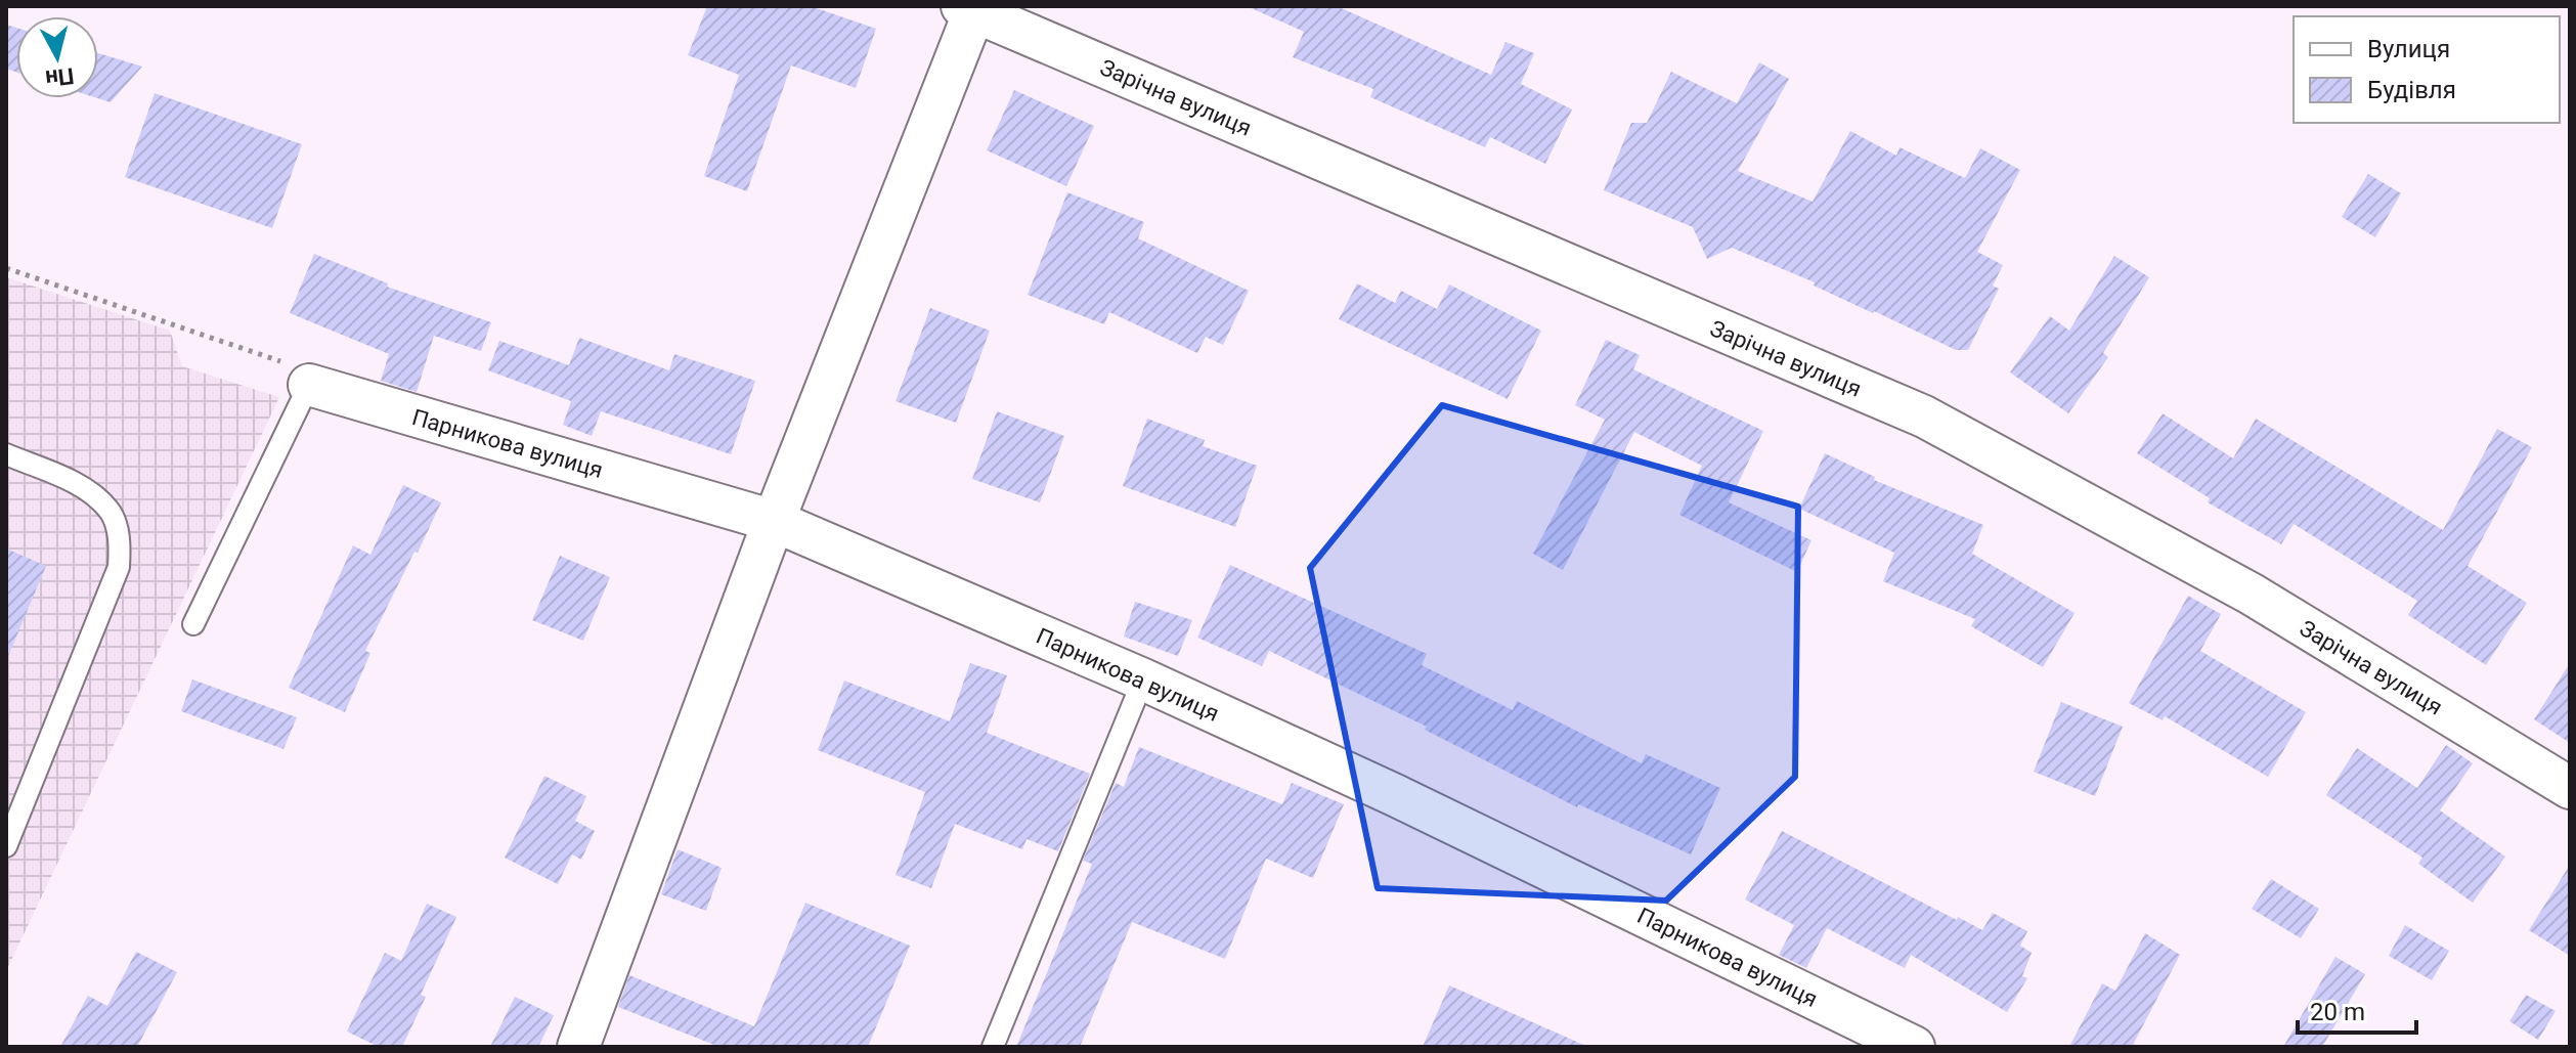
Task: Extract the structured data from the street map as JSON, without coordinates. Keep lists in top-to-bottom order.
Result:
{
  "streets": {
    "street": ["Зарічна вулиця", "Парникова вулиця"]
  },
  "legend": ["Вулиця", "Будівля"],
  "scale_bar": "20 m",
  "north": "bottom"
}
